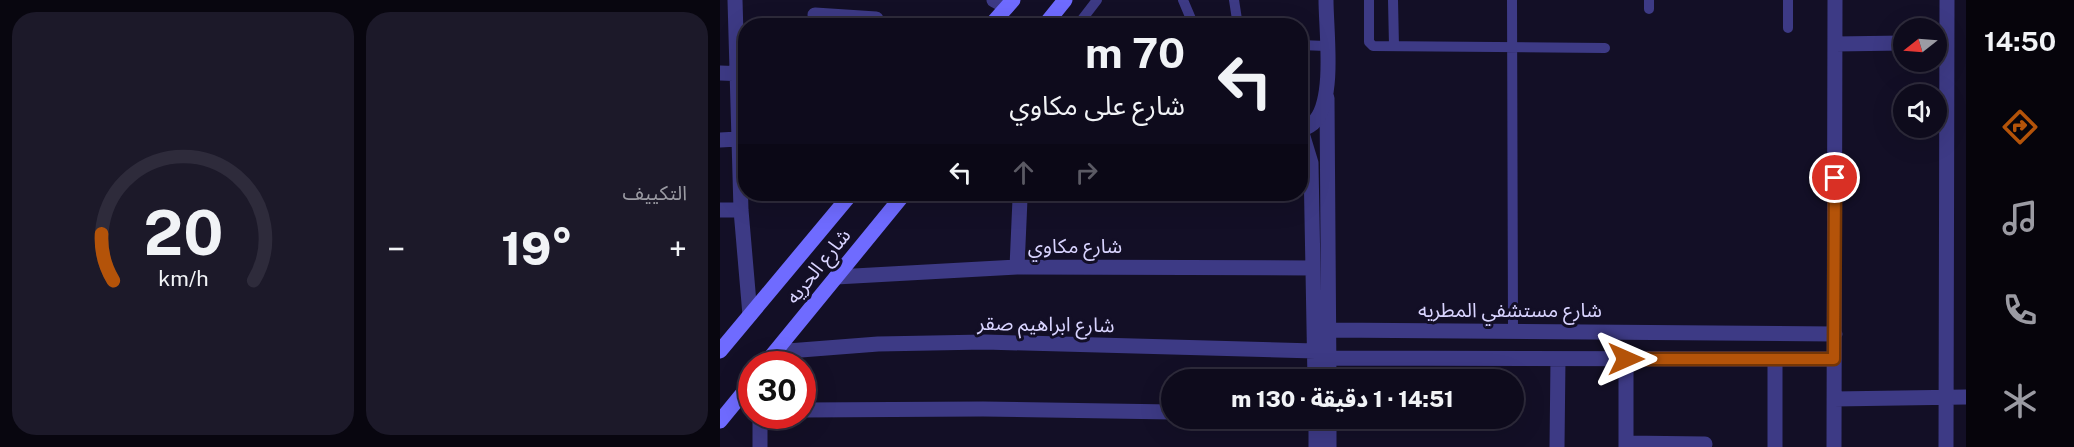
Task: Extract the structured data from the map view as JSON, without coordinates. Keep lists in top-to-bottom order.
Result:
{
  "streets": {
    "main road": ["شارع الحريه"],
    "street": ["شارع مكاوي", "شارع مستشفي المطريه", "شارع ابراهيم صقر"]
  },
  "crossings": [
    ["شارع مكاوي", "شارع الحريه"]
  ],
  "north": "left",
  "page": {
    "tabs": "14:50",
    "tile": "التكييف",
    "turn": ["70 m", "شارع على مكاوي"],
    "heat": ["−", "19°", "+"],
    "limit": "30",
    "trip": "14:51 · 1 دقيقة · 130 m",
    "gauge": ["20", "km/h"]
  }
}
